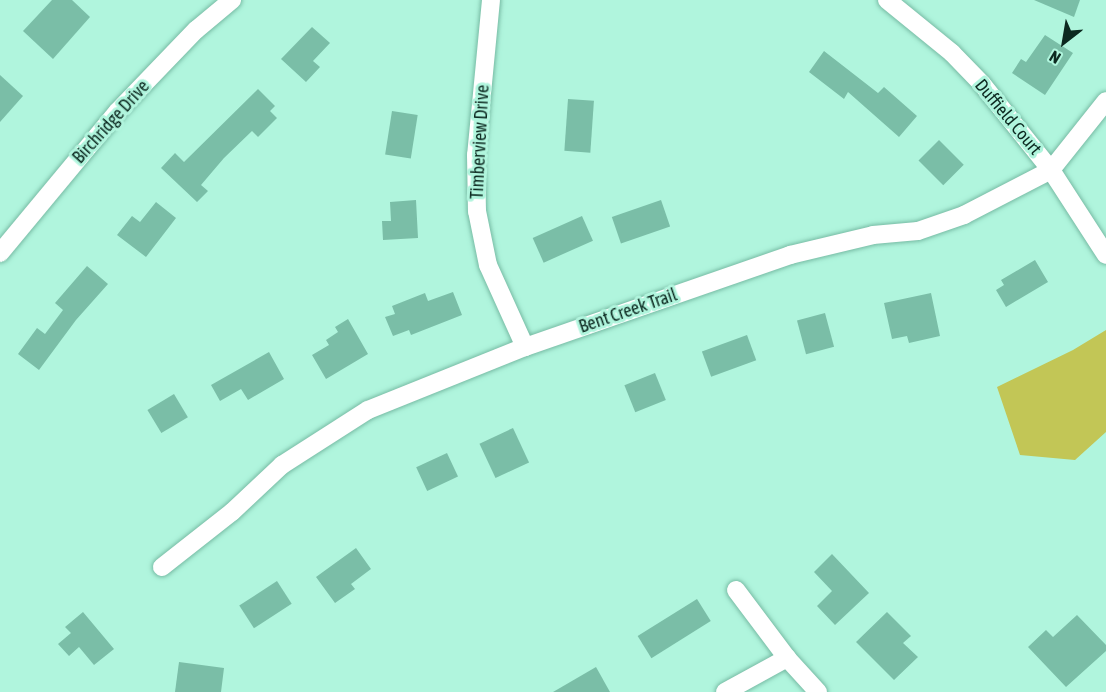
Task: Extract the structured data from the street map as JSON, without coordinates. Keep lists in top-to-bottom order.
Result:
{
  "streets": {
    "street": [
      "Duffield Court",
      "Birchridge Drive",
      "Timberview Drive",
      "Bent Creek Trail"
    ]
  },
  "crossings": [
    ["Duffield Court", "Bent Creek Trail"],
    ["Timberview Drive", "Bent Creek Trail"]
  ],
  "north": "bottom left"
}
